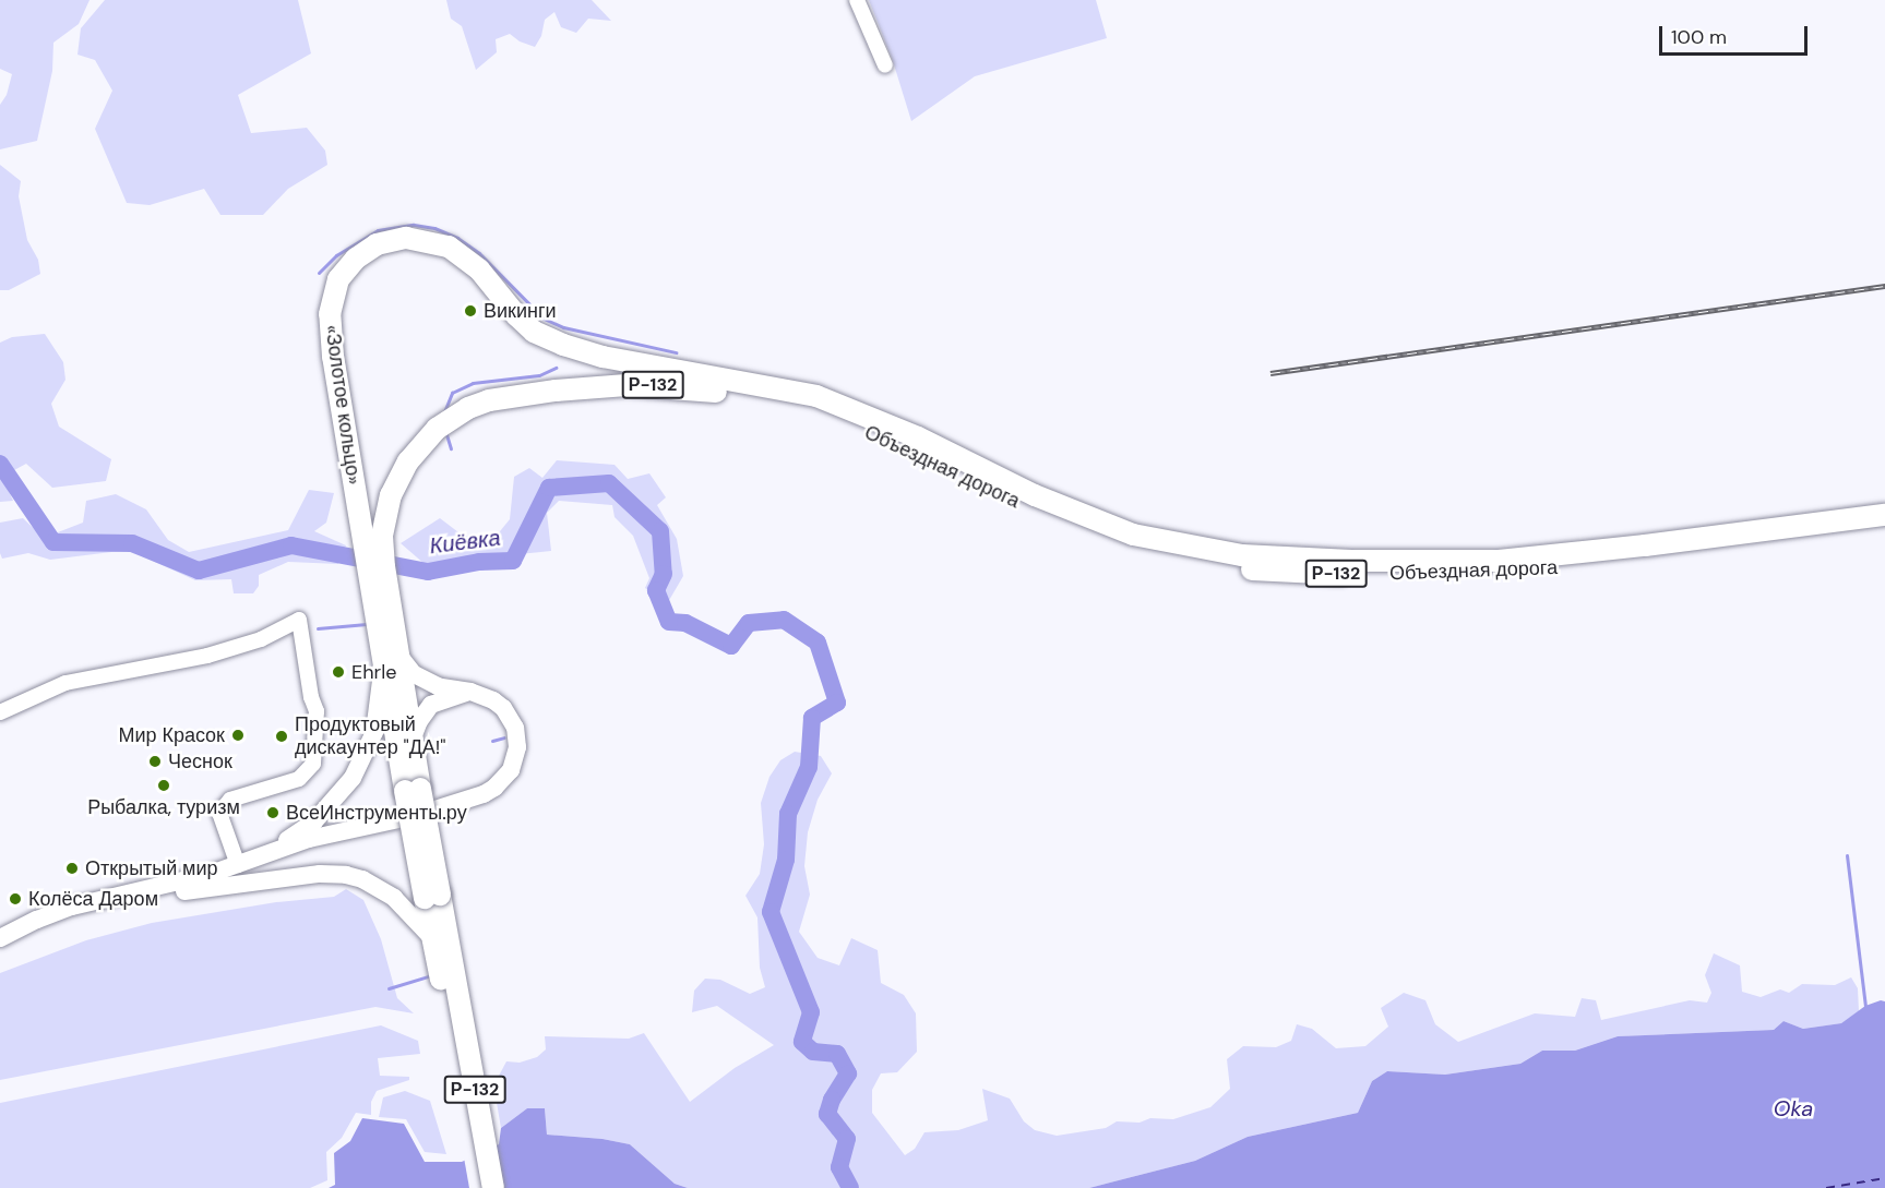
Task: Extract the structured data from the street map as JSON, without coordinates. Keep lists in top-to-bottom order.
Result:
{
  "streets": {
    "highway": ["Р-132", "«Золотое кольцо»", "Объездная дорога"]
  },
  "crossings": [
    ["Р-132", "«Золотое кольцо»"],
    ["«Золотое кольцо»", "Объездная дорога"]
  ],
  "water": ["Киёвка", "Oka"],
  "places": [
    "Викинги",
    "Ehrle",
    "Мир Красок",
    "Продуктовый дискаунтер \"ДА!\"",
    "Чеснок",
    "Рыбалка, туризм",
    "ВсеИнструменты.ру",
    "Открытый мир",
    "Колёса Даром"
  ],
  "scale_bar": "100 m"
}
